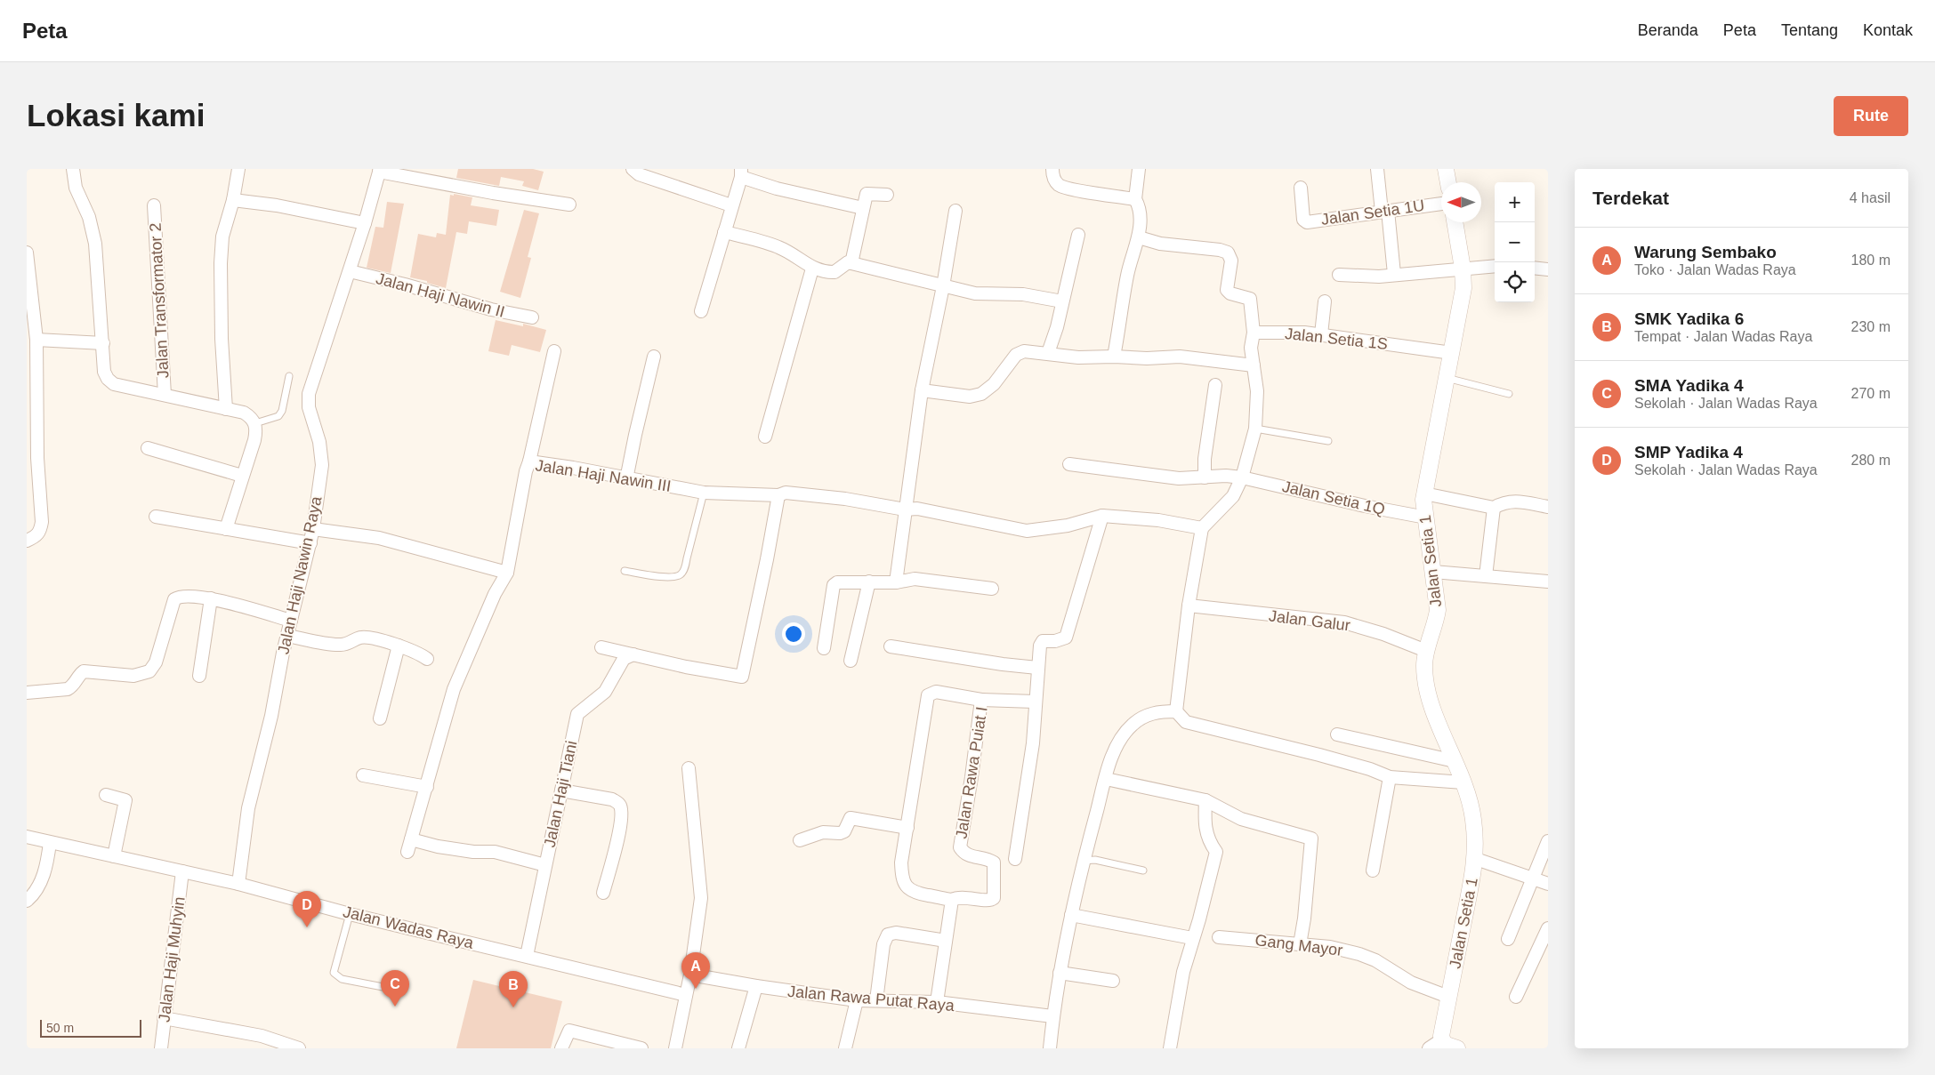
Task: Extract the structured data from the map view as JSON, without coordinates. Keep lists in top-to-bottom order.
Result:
{
  "streets": {
    "street": [
      "Jalan Setia 1U",
      "Jalan Haji Nawin II",
      "Jalan Transformator 2",
      "Jalan Setia 1S",
      "Jalan Haji Nawin III",
      "Jalan Setia 1Q",
      "Jalan Setia 1",
      "Jalan Haji Nawin Raya",
      "Jalan Galur",
      "Jalan Rawa Puiat I",
      "Jalan Haji Tiani",
      "Jalan Wadas Raya",
      "Gang Mayor",
      "Jalan Haji Muhyin",
      "Jalan Rawa Putat Raya"
    ]
  },
  "crossings": [
    ["Jalan Haji Nawin II", "Jalan Haji Nawin Raya"],
    ["Jalan Setia 1S", "Jalan Setia 1"],
    ["Jalan Setia 1Q", "Jalan Setia 1"],
    ["Jalan Setia 1", "Jalan Galur"],
    ["Jalan Setia 1", "Gang Mayor"],
    ["Jalan Haji Nawin Raya", "Jalan Wadas Raya"],
    ["Jalan Haji Tiani", "Jalan Wadas Raya"],
    ["Jalan Wadas Raya", "Jalan Haji Muhyin"]
  ],
  "scale_bar": "50 m",
  "north": "left",
  "page": {
    "header": "Peta",
    "nav": [
      "Beranda",
      "Peta",
      "Tentang",
      "Kontak"
    ],
    "buttons": "Rute",
    "title": "Lokasi kami",
    "heading": ["Terdekat", "4 hasil"],
    "map_buttons": ["+", "−"],
    "list": [
      {
        "mark": "A",
        "name": "Warung Sembako",
        "note": "Toko · Jalan Wadas Raya",
        "value": "180 m"
      },
      {
        "mark": "B",
        "name": "SMK Yadika 6",
        "note": "Tempat · Jalan Wadas Raya",
        "value": "230 m"
      },
      {
        "mark": "C",
        "name": "SMA Yadika 4",
        "note": "Sekolah · Jalan Wadas Raya",
        "value": "270 m"
      },
      {
        "mark": "D",
        "name": "SMP Yadika 4",
        "note": "Sekolah · Jalan Wadas Raya",
        "value": "280 m"
      }
    ],
    "pins": [
      "D",
      "A",
      "C",
      "B"
    ],
    "scale": "50 m"
  }
}
